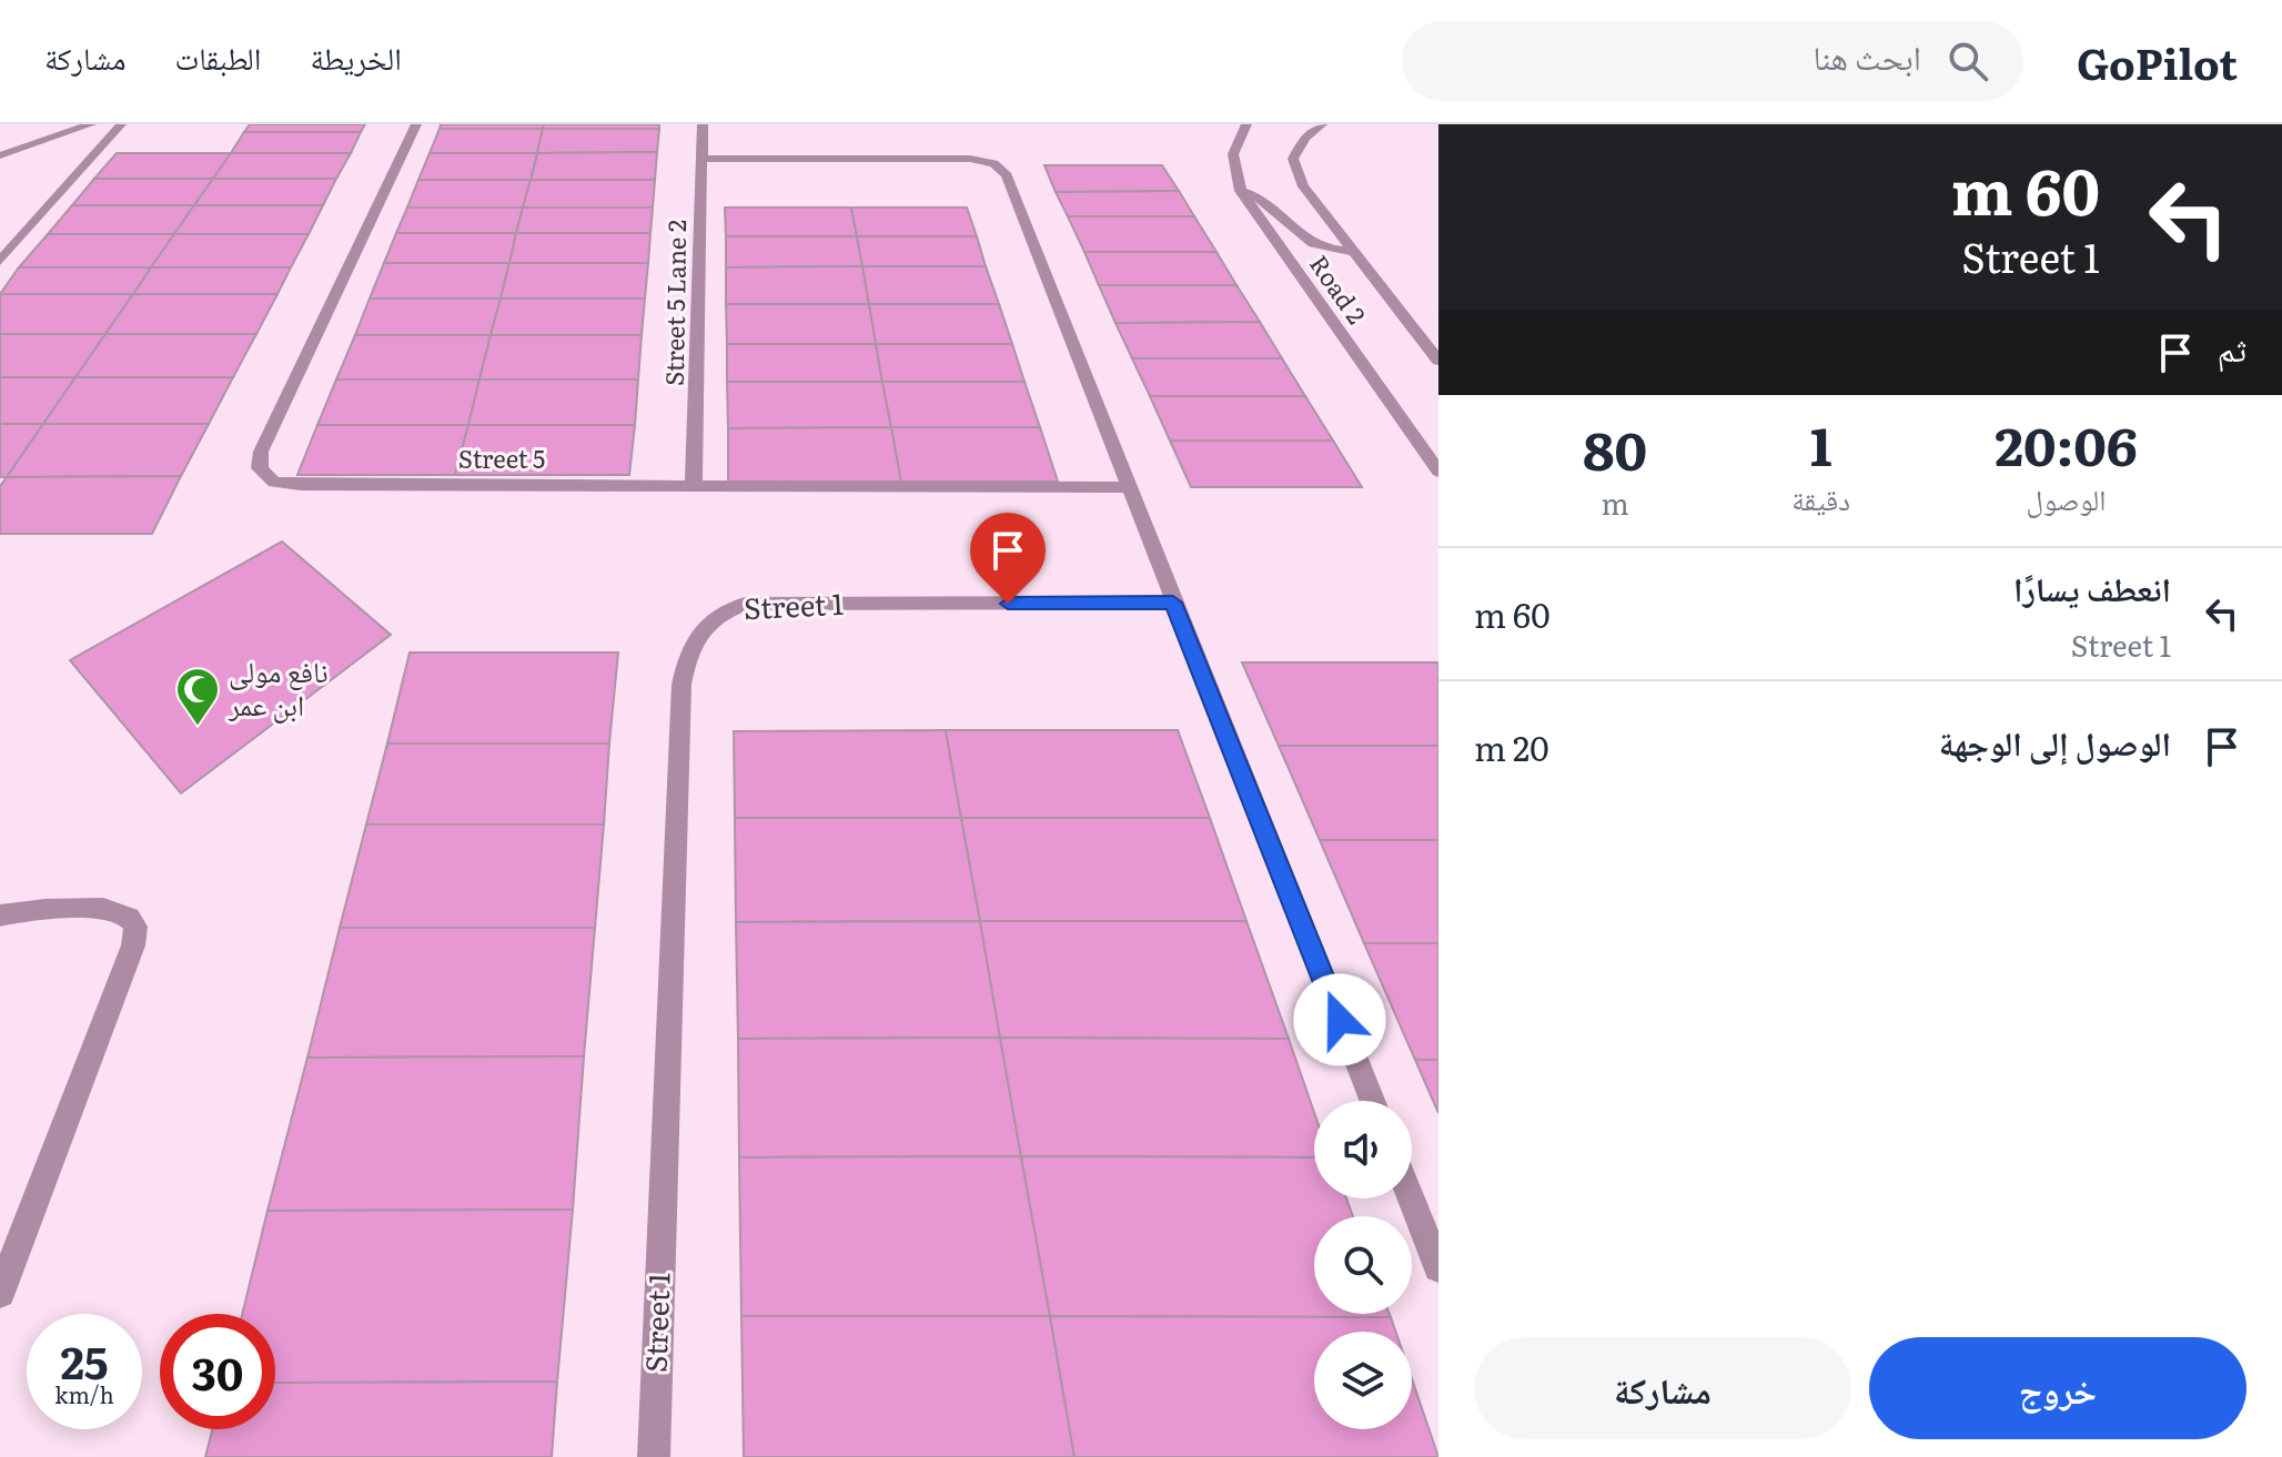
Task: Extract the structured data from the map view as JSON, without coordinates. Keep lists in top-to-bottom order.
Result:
{
  "streets": {
    "street": [
      "Road 2",
      "Street 5 Lane 2",
      "Street 5",
      "Street 1"
    ]
  },
  "crossings": [
    ["Street 5 Lane 2", "Street 5"]
  ],
  "places": {
    "mosque": ["نافع مولى ابن عمر"]
  },
  "page": {
    "header": "GoPilot",
    "search": "ابحث هنا",
    "nav": ["الخريطة", "الطبقات", "مشاركة"],
    "turn": ["60 m", "Street 1"],
    "then": "ثم",
    "eta": [
      "20:06",
      "الوصول",
      "1",
      "دقيقة",
      "80",
      "m"
    ],
    "list": [
      {
        "name": "انعطف يسارًا",
        "note": "Street 1",
        "value": "60 m"
      },
      {
        "name": "الوصول إلى الوجهة",
        "value": "20 m"
      }
    ],
    "speed": "25 km/h",
    "limit": "30",
    "buttons": ["خروج", "مشاركة"]
  }
}
